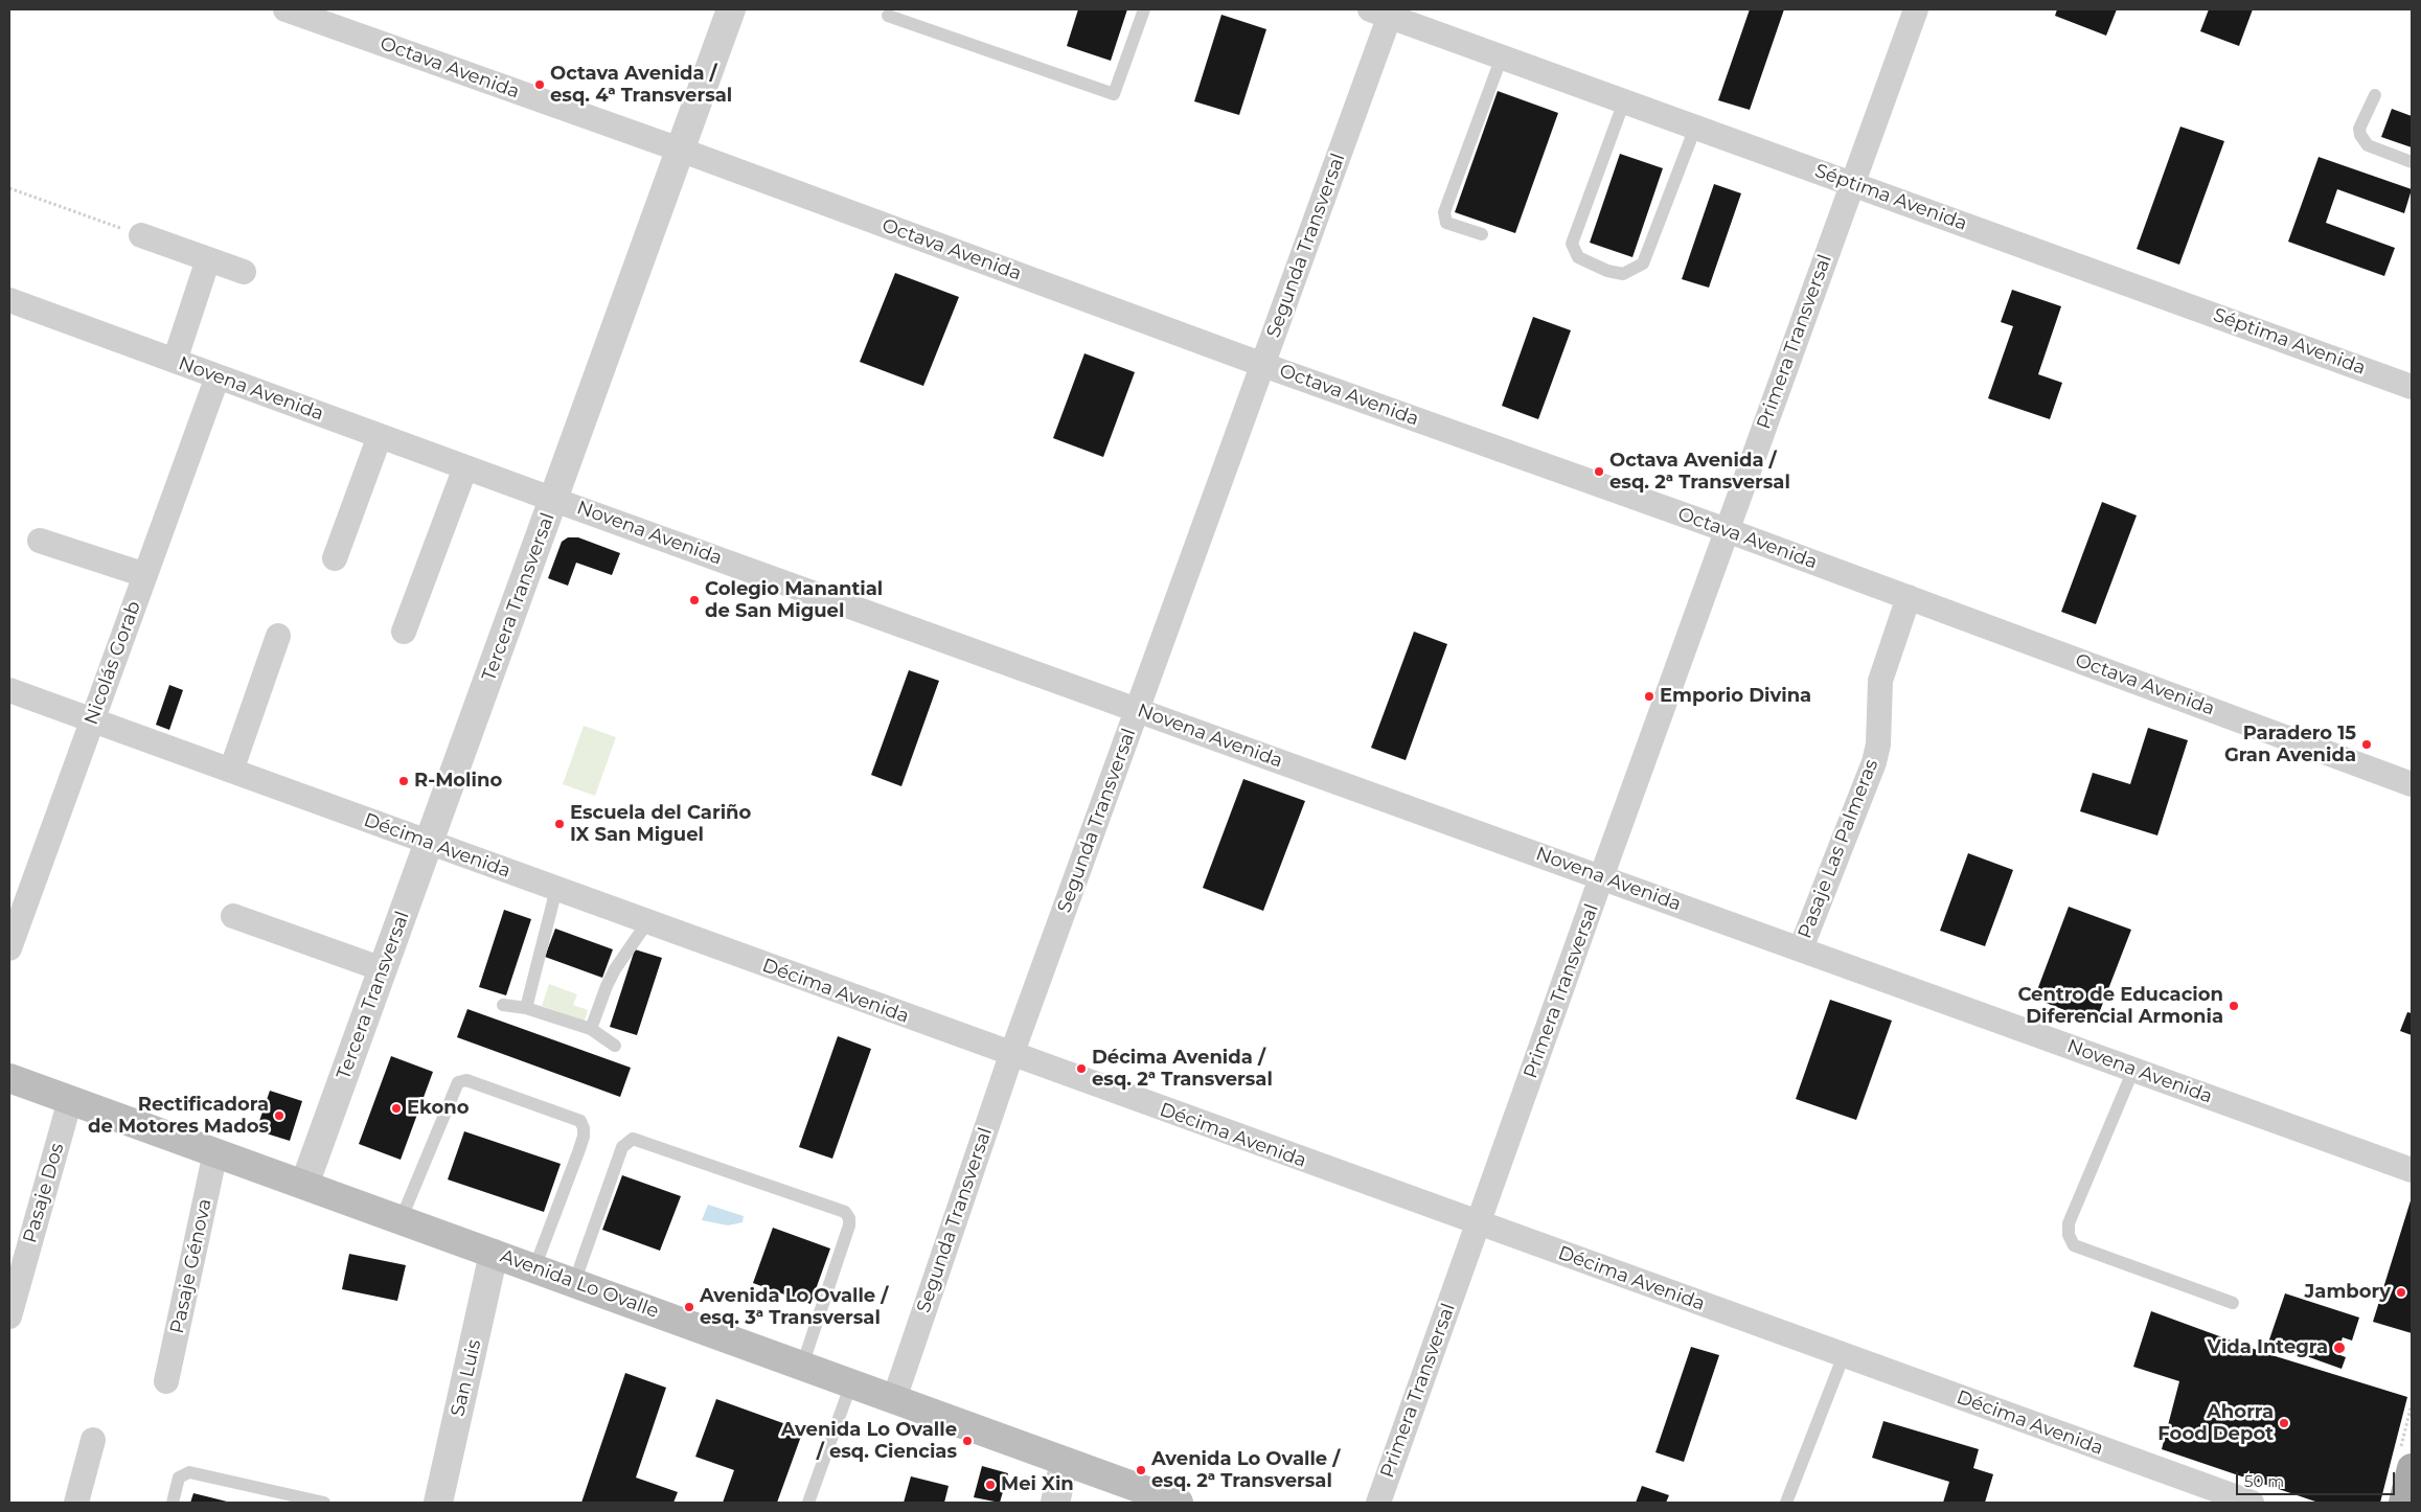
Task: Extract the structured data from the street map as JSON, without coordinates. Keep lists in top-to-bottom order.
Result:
{
  "streets": {
    "main road": ["Avenida Lo Ovalle"],
    "street": [
      "Octava Avenida",
      "Séptima Avenida",
      "Segunda Transversal",
      "Primera Transversal",
      "Novena Avenida",
      "Tercera Transversal",
      "Nicolás Gorab",
      "Décima Avenida",
      "Pasaje Las Palmeras",
      "Pasaje Dos",
      "Pasaje Génova",
      "San Luis"
    ]
  },
  "crossings": [
    ["Octava Avenida", "Segunda Transversal"],
    ["Octava Avenida", "Primera Transversal"],
    ["Octava Avenida", "Tercera Transversal"],
    ["Octava Avenida", "Pasaje Las Palmeras"],
    ["Séptima Avenida", "Segunda Transversal"],
    ["Séptima Avenida", "Primera Transversal"],
    ["Segunda Transversal", "Novena Avenida"],
    ["Segunda Transversal", "Décima Avenida"],
    ["Segunda Transversal", "Avenida Lo Ovalle"],
    ["Primera Transversal", "Novena Avenida"],
    ["Primera Transversal", "Décima Avenida"],
    ["Novena Avenida", "Tercera Transversal"],
    ["Novena Avenida", "Nicolás Gorab"],
    ["Novena Avenida", "Pasaje Las Palmeras"],
    ["Tercera Transversal", "Décima Avenida"],
    ["Tercera Transversal", "Avenida Lo Ovalle"],
    ["Nicolás Gorab", "Décima Avenida"],
    ["Pasaje Dos", "Avenida Lo Ovalle"],
    ["Pasaje Génova", "Avenida Lo Ovalle"],
    ["Avenida Lo Ovalle", "San Luis"]
  ],
  "places": [
    "Octava Avenida / esq. 4ª Transversal",
    "Octava Avenida / esq. 2ª Transversal",
    "Colegio Manantial de San Miguel",
    "Emporio Divina",
    "Paradero 15 Gran Avenida",
    "R-Molino",
    "Escuela del Cariño IX San Miguel",
    "Centro de Educacion Diferencial Armonia",
    "Décima Avenida / esq. 2ª Transversal",
    "Ekono",
    "Rectificadora de Motores Mados",
    "Jambory",
    "Avenida Lo Ovalle / esq. 3ª Transversal",
    "Vida Integra",
    "Ahorra Food Depot",
    "Avenida Lo Ovalle / esq. Ciencias",
    "Avenida Lo Ovalle / esq. 2ª Transversal",
    "Mei Xin"
  ],
  "scale_bar": "50 m"
}
